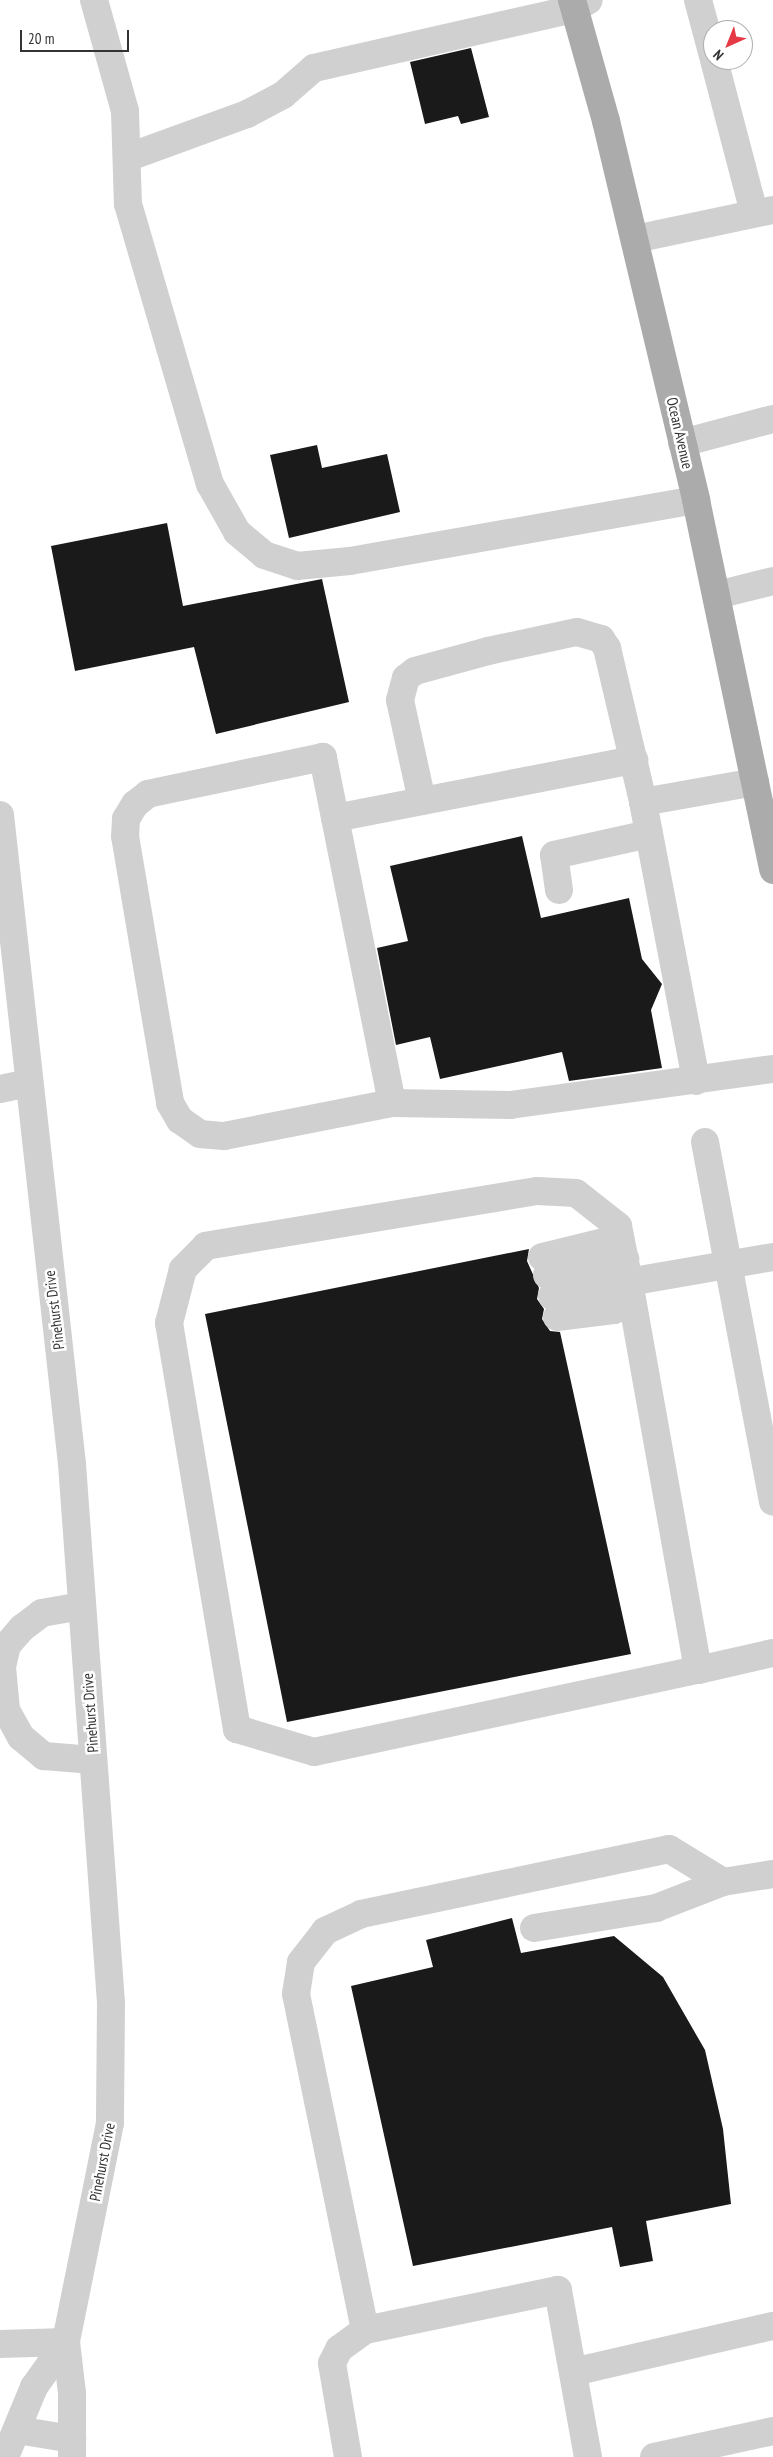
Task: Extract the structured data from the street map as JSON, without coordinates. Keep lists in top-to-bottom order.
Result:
{
  "streets": {
    "main road": ["Ocean Avenue"],
    "street": ["Pinehurst Drive"]
  },
  "scale_bar": "20 m",
  "north": "bottom left"
}
